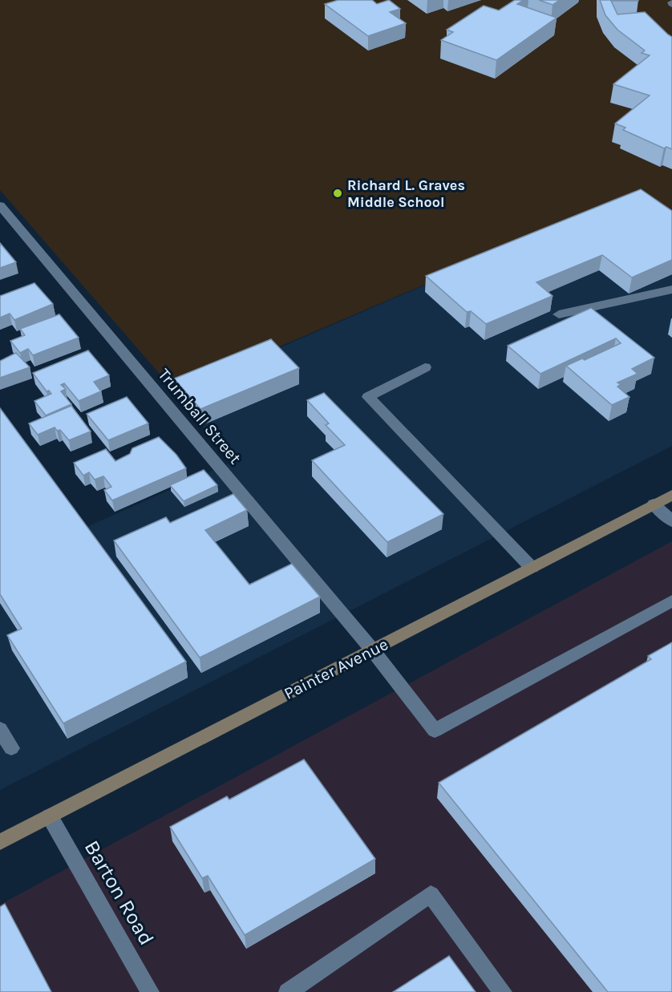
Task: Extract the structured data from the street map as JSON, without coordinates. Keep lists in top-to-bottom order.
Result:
{
  "streets": {
    "street": ["Trumball Street", "Painter Avenue", "Barton Road"]
  },
  "crossings": [
    ["Trumball Street", "Painter Avenue"],
    ["Painter Avenue", "Barton Road"]
  ],
  "places": ["Richard L. Graves Middle School"]
}
